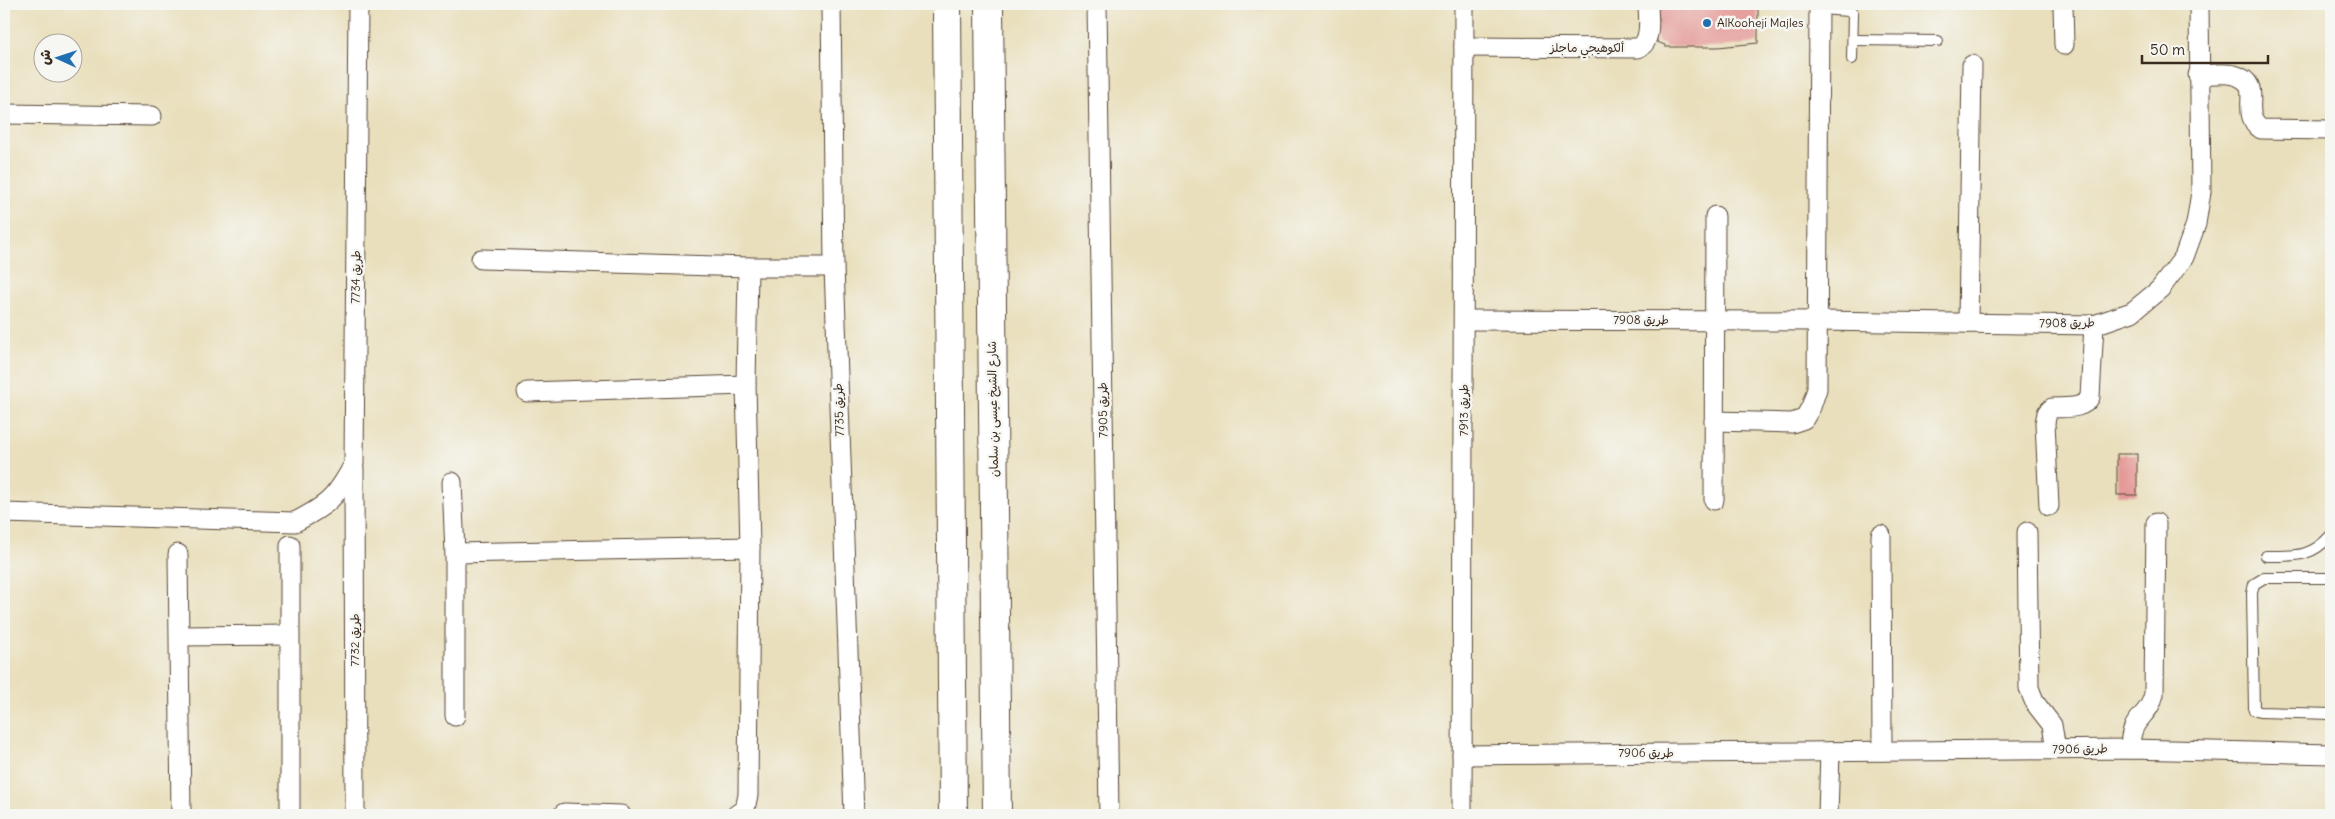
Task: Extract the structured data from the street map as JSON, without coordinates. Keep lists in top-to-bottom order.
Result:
{
  "streets": {
    "highway": ["شارع الشيخ عيسى بن سلمان"],
    "street": [
      "ألكوهيجي ماجلز",
      "طريق 7734",
      "طريق 7908",
      "طريق 7735",
      "طريق 7905",
      "طريق 7913",
      "طريق 7732",
      "طريق 7906"
    ]
  },
  "crossings": [
    ["ألكوهيجي ماجلز", "طريق 7913"],
    ["طريق 7734", "طريق 7732"],
    ["طريق 7908", "طريق 7913"],
    ["طريق 7913", "طريق 7906"]
  ],
  "places": ["AlKooheji Majles"],
  "scale_bar": "50 m",
  "north": "left"
}
